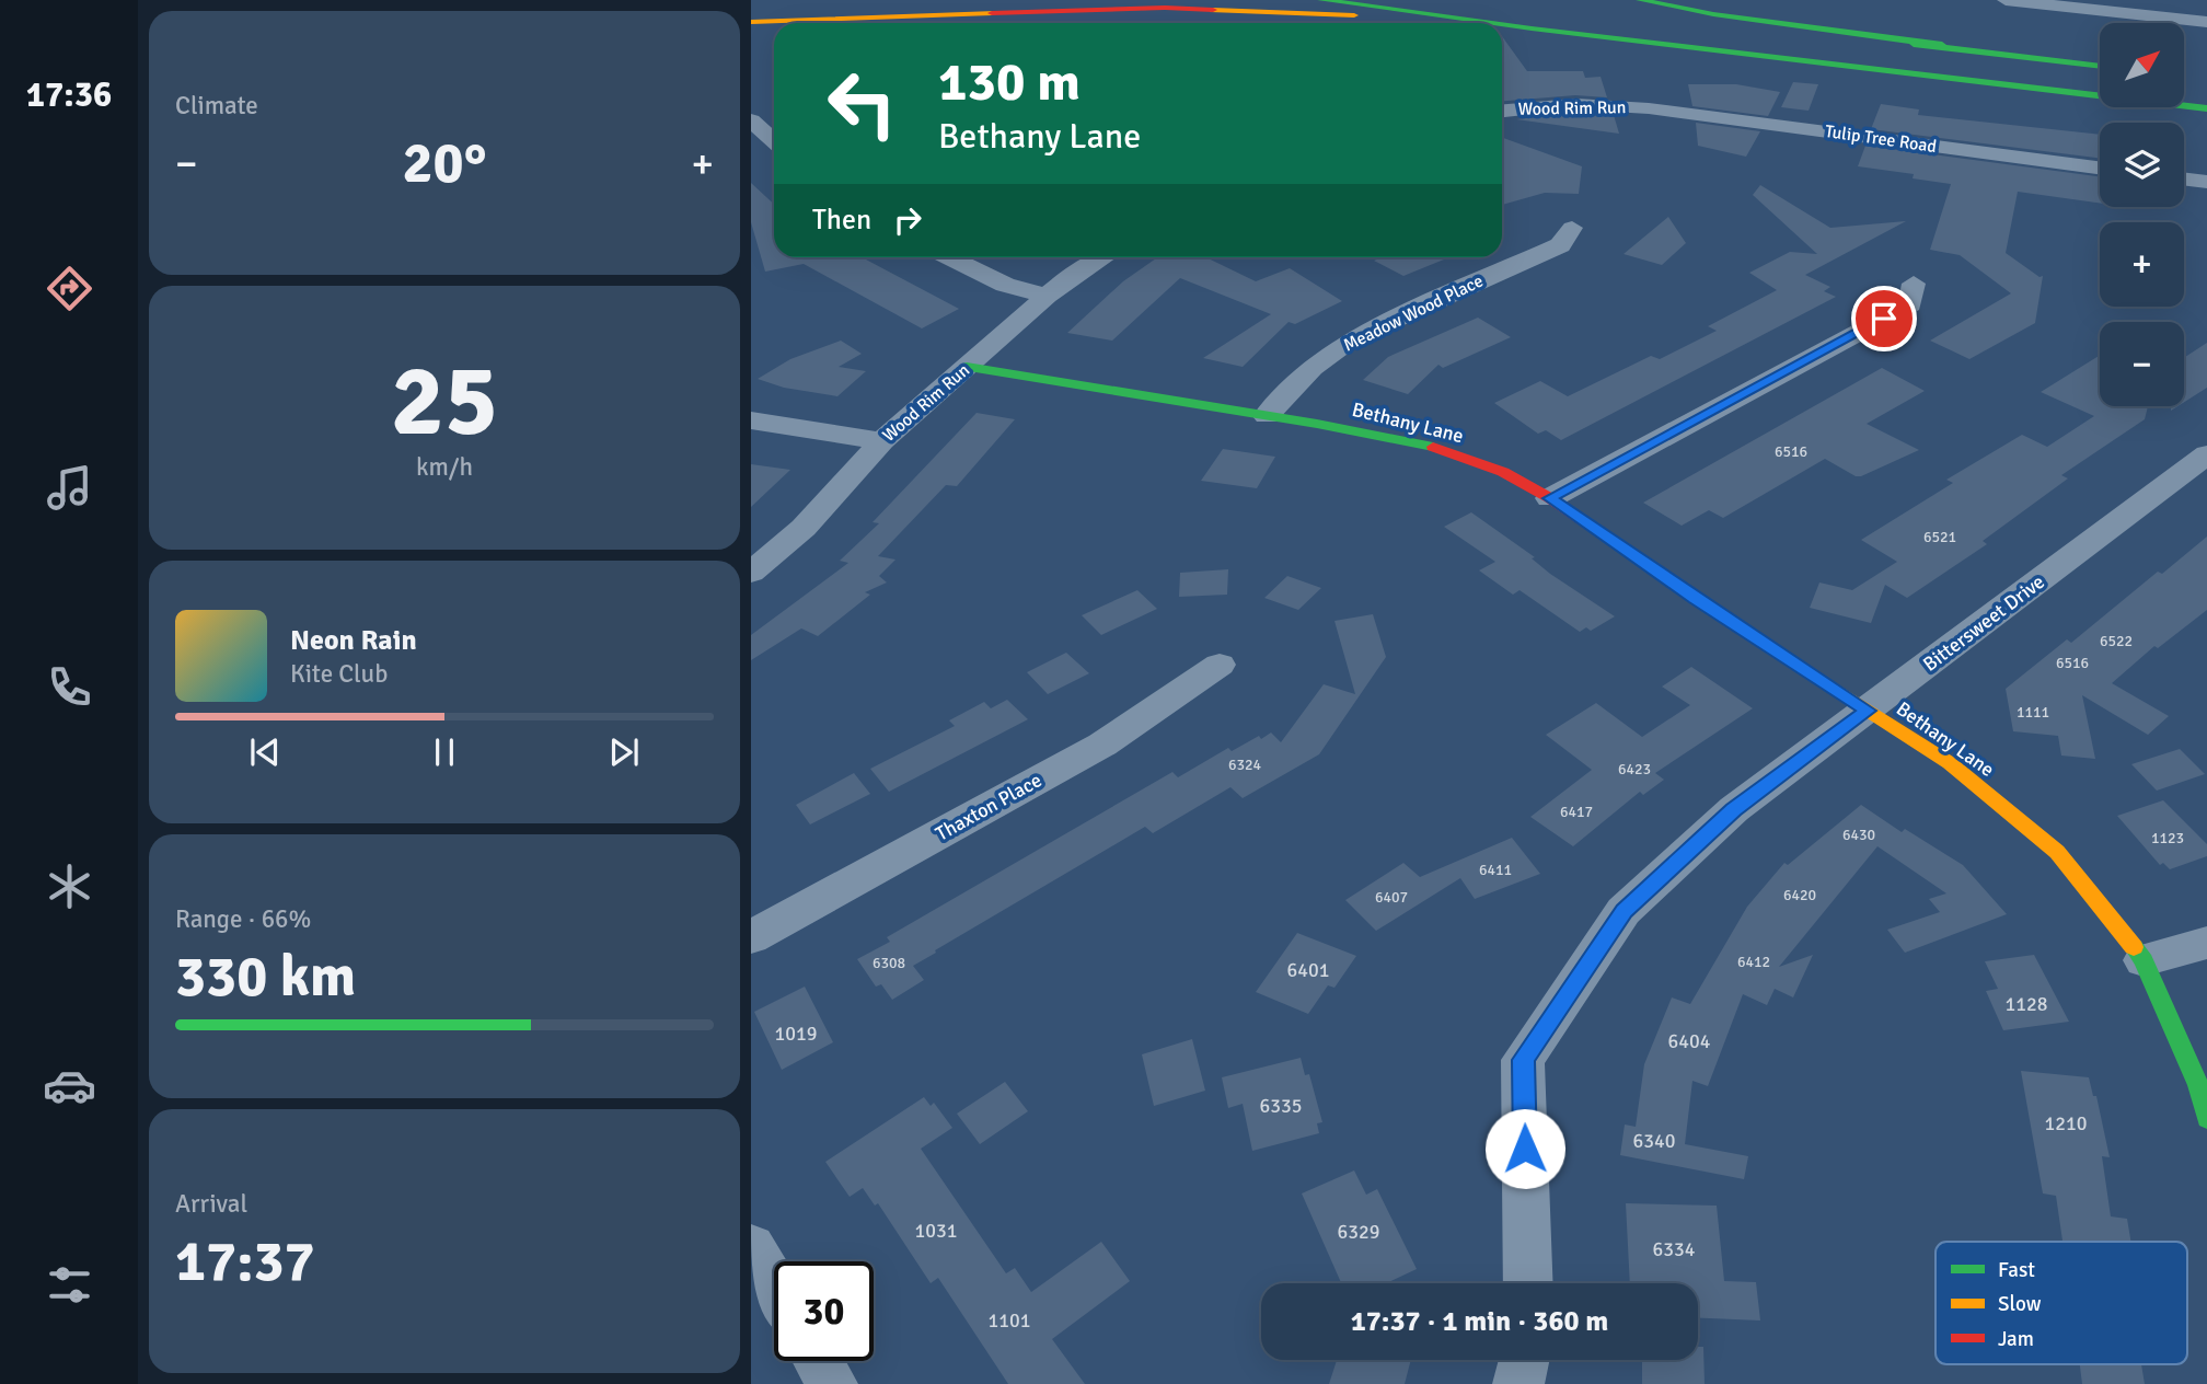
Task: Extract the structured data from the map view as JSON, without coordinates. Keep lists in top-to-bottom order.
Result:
{
  "streets": {
    "main road": ["Bethany Lane"],
    "street": [
      "Wood Rim Run",
      "Tulip Tree Road",
      "Meadow Wood Place",
      "Bittersweet Drive",
      "Thaxton Place"
    ]
  },
  "crossings": [
    ["Wood Rim Run", "Tulip Tree Road"],
    ["Wood Rim Run", "Bethany Lane"],
    ["Meadow Wood Place", "Bethany Lane"],
    ["Bethany Lane", "Bittersweet Drive"]
  ],
  "house_numbers": [
    "6516",
    "6521",
    "6522",
    "6516",
    "1111",
    "6324",
    "6423",
    "6417",
    "6430",
    "1123",
    "6411",
    "6420",
    "6407",
    "6412",
    "6308",
    "6401",
    "1128",
    "1019",
    "6404",
    "6335",
    "1210",
    "6340",
    "1031",
    "6329",
    "6334",
    "1101"
  ],
  "legend": ["Fast", "Slow", "Jam"],
  "north": "top right",
  "page": {
    "tabs": "17:36",
    "tile": [
      "Climate",
      ["25", "km/h"],
      ["Range · 66%", "330 km"],
      ["Arrival", "17:37"]
    ],
    "map_buttons": ["+", "−"],
    "turn": ["130 m", "Bethany Lane"],
    "heat": ["−", "20°", "+"],
    "then": "Then",
    "song": ["Neon Rain", "Kite Club"],
    "limit": "30",
    "trip": "17:37 · 1 min · 360 m"
  }
}
